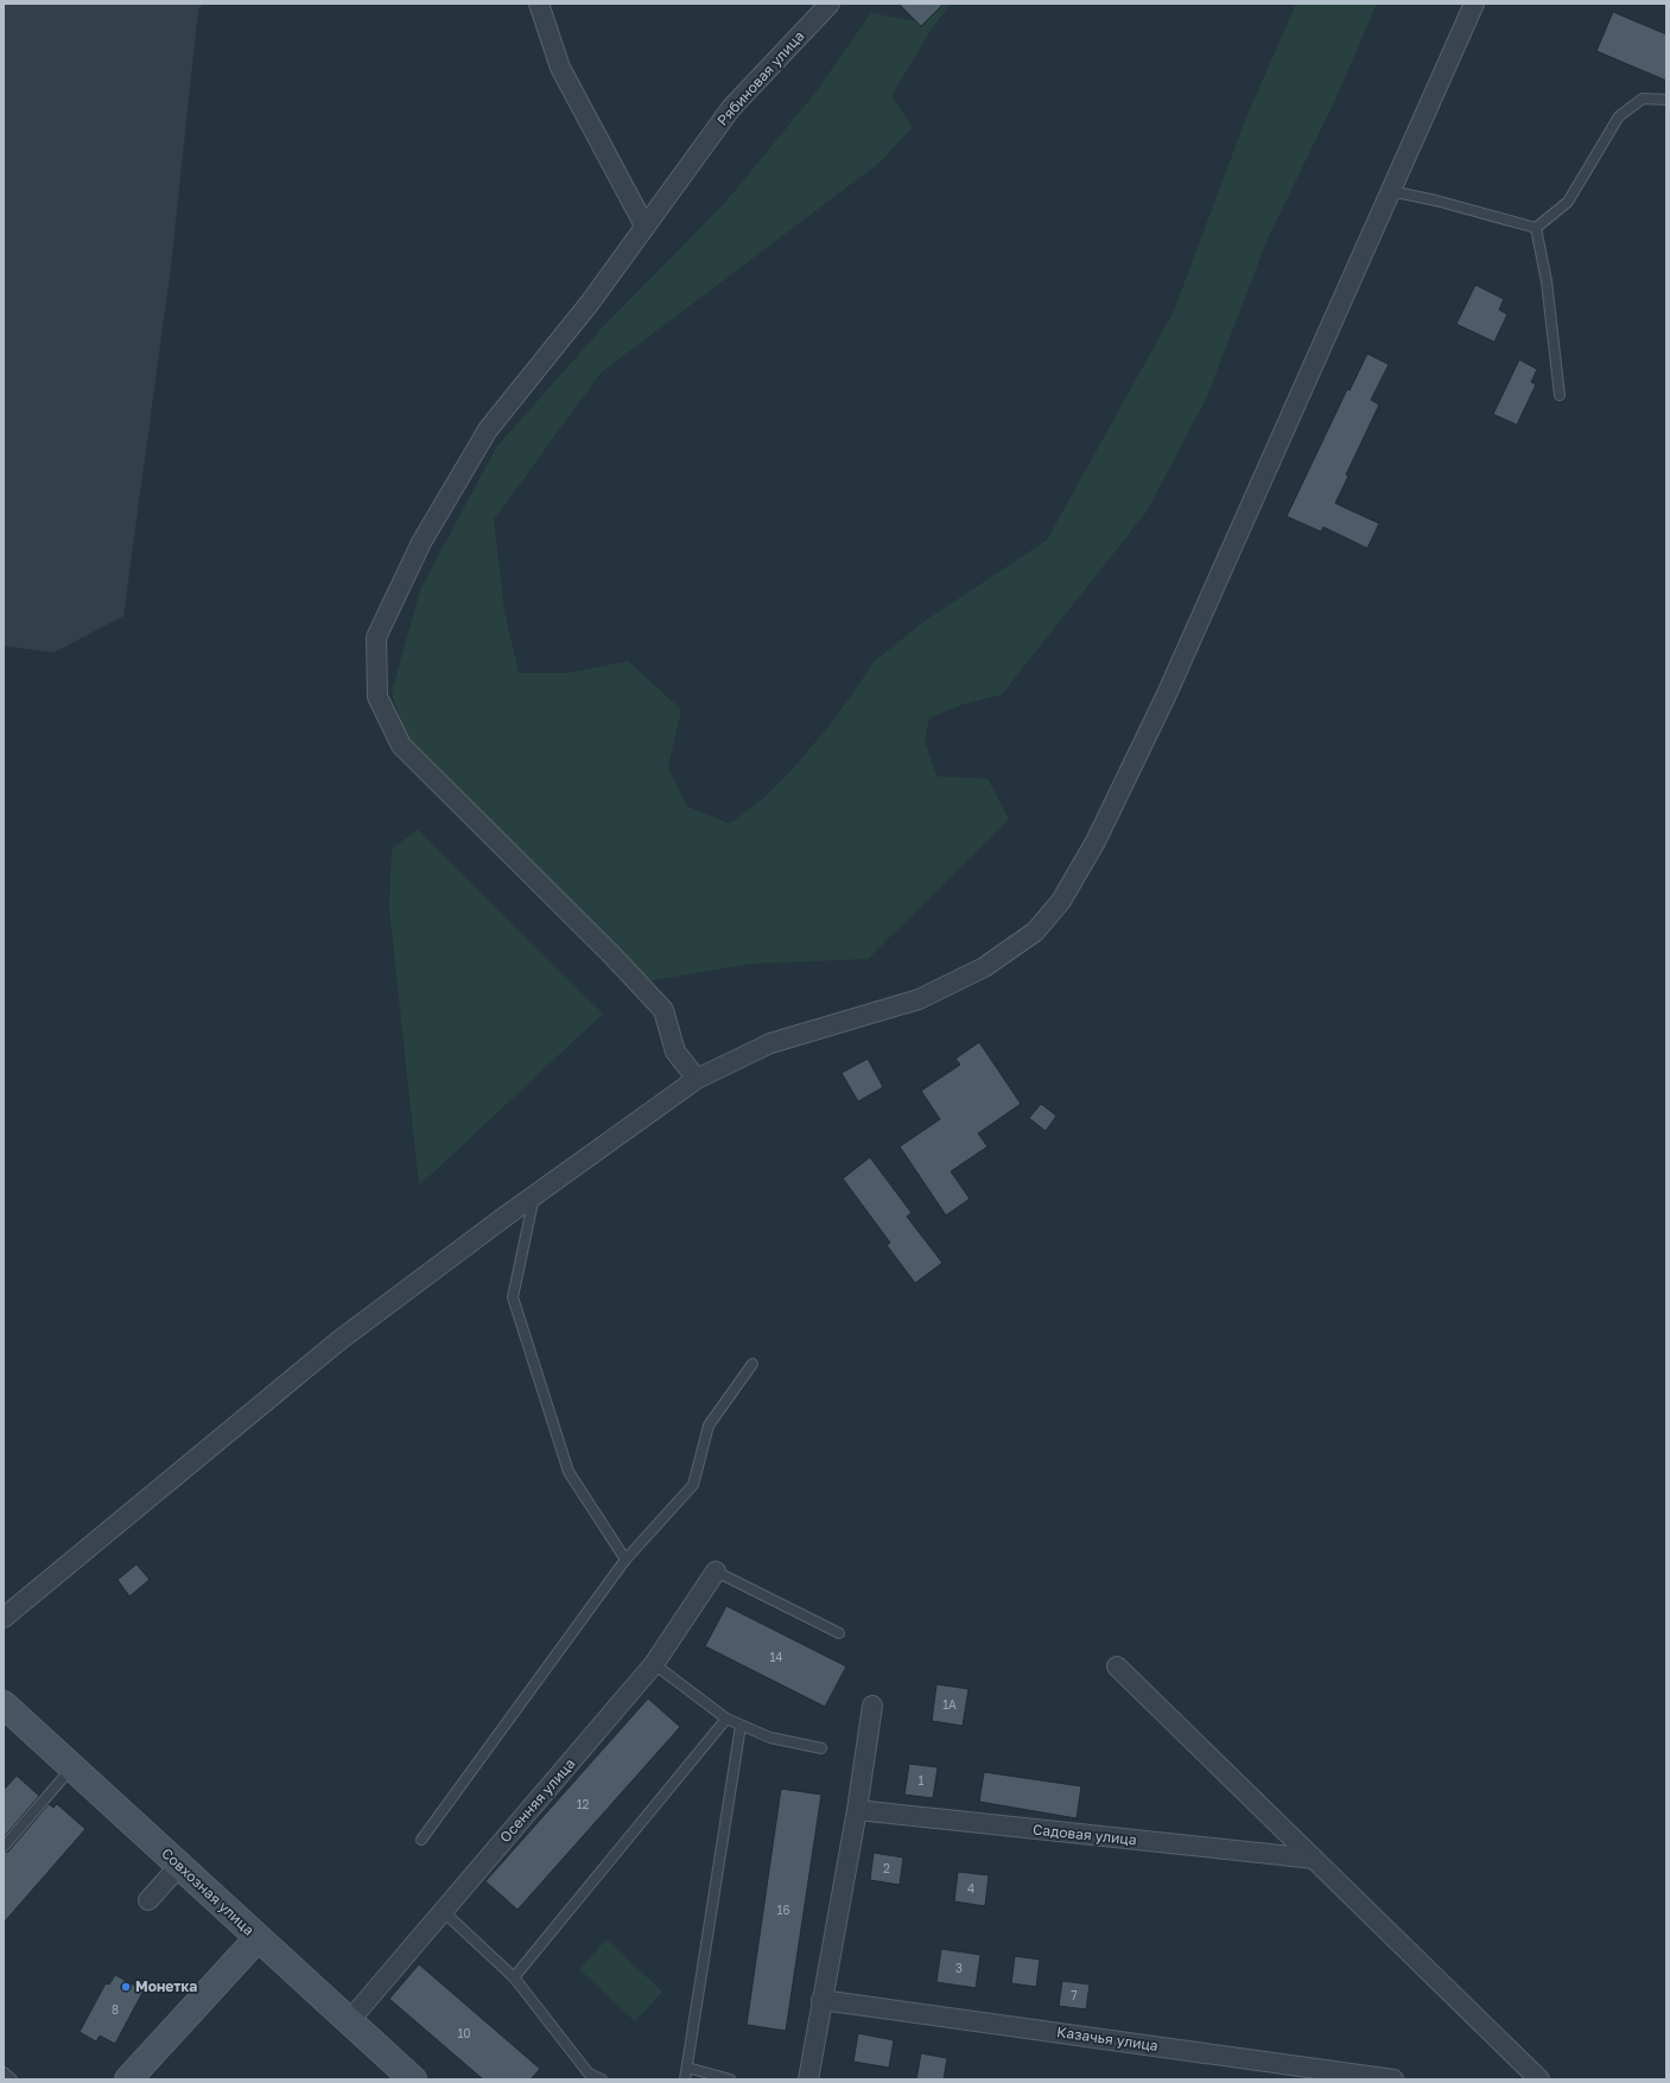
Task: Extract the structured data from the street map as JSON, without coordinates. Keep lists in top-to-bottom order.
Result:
{
  "streets": {
    "main road": ["Совхозная улица"],
    "street": [
      "Рябиновая улица",
      "Осенняя улица",
      "Садовая улица",
      "Казачья улица"
    ]
  },
  "crossings": [
    ["Осенняя улица", "Совхозная улица"]
  ],
  "places": ["Монетка"],
  "house_numbers": [
    "14",
    "1А",
    "1",
    "12",
    "2",
    "4",
    "16",
    "3",
    "7",
    "8",
    "10"
  ]
}
